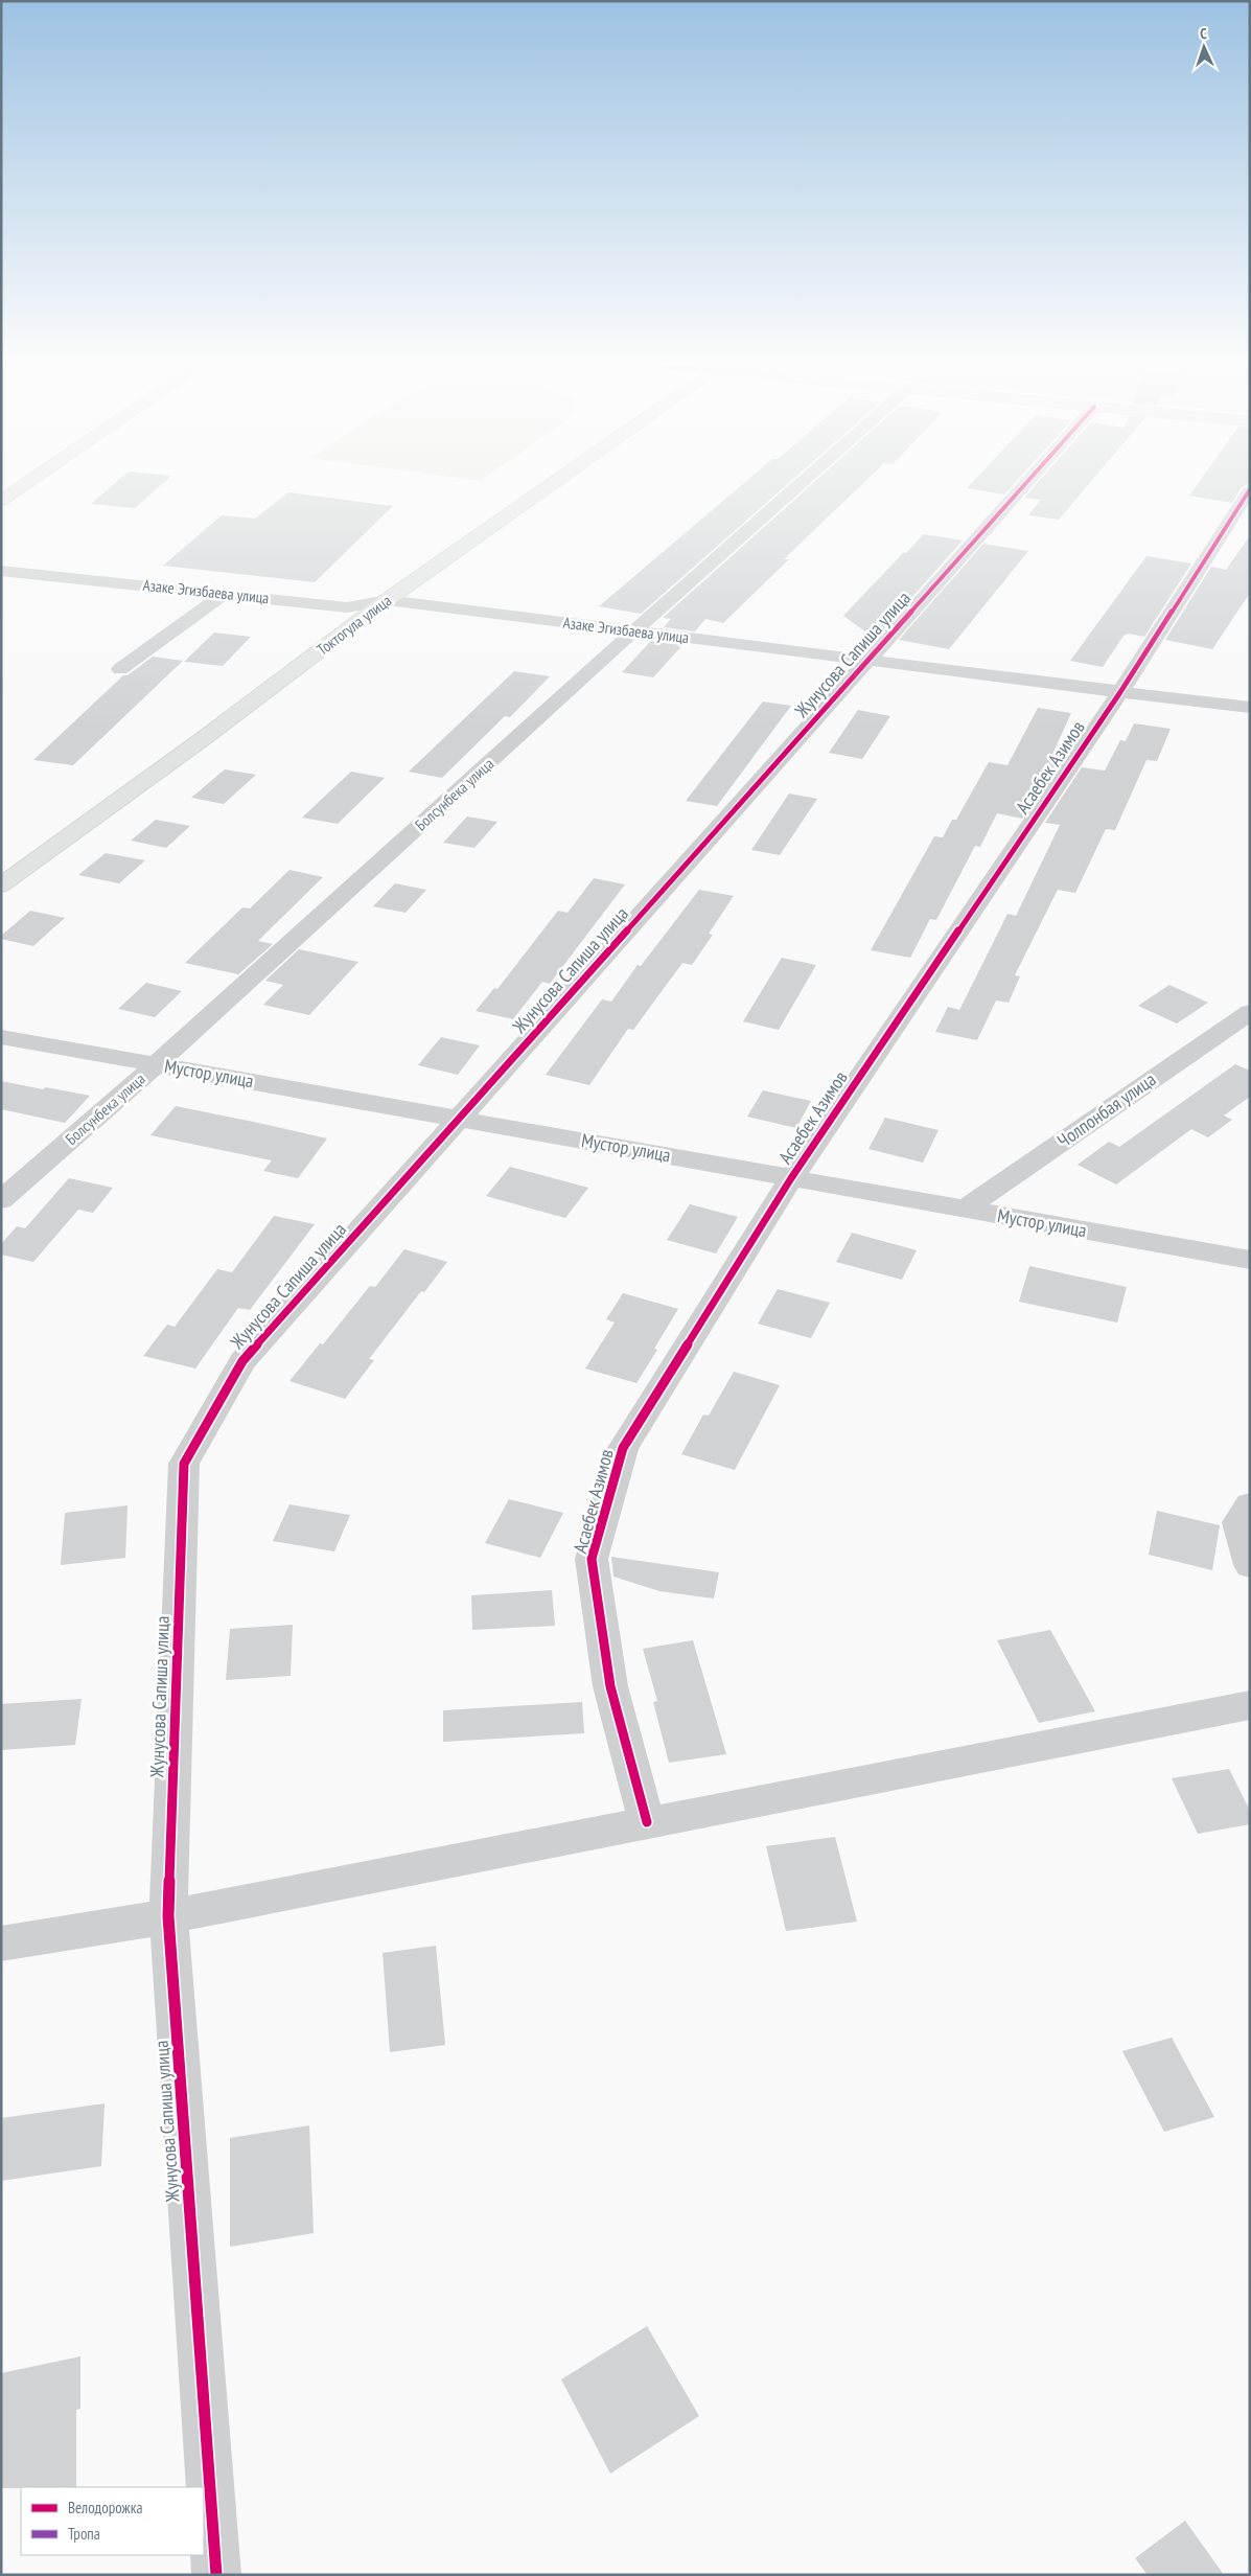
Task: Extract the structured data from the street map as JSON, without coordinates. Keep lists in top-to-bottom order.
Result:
{
  "streets": {
    "street": [
      "Азаке Эгизбаева улица",
      "Токтогула улица",
      "Жунусова Сапиша улица",
      "Асаебек Азимов",
      "Болсунбека улица",
      "Мустор улица",
      "Чолпонбая улица"
    ]
  },
  "crossings": [
    ["Азаке Эгизбаева улица", "Токтогула улица"],
    ["Азаке Эгизбаева улица", "Жунусова Сапиша улица"],
    ["Азаке Эгизбаева улица", "Асаебек Азимов"],
    ["Азаке Эгизбаева улица", "Болсунбека улица"],
    ["Жунусова Сапиша улица", "Мустор улица"],
    ["Асаебек Азимов", "Мустор улица"],
    ["Болсунбека улица", "Мустор улица"],
    ["Мустор улица", "Чолпонбая улица"]
  ],
  "legend": ["Велодорожка", "Тропа"],
  "north": "top"
}
